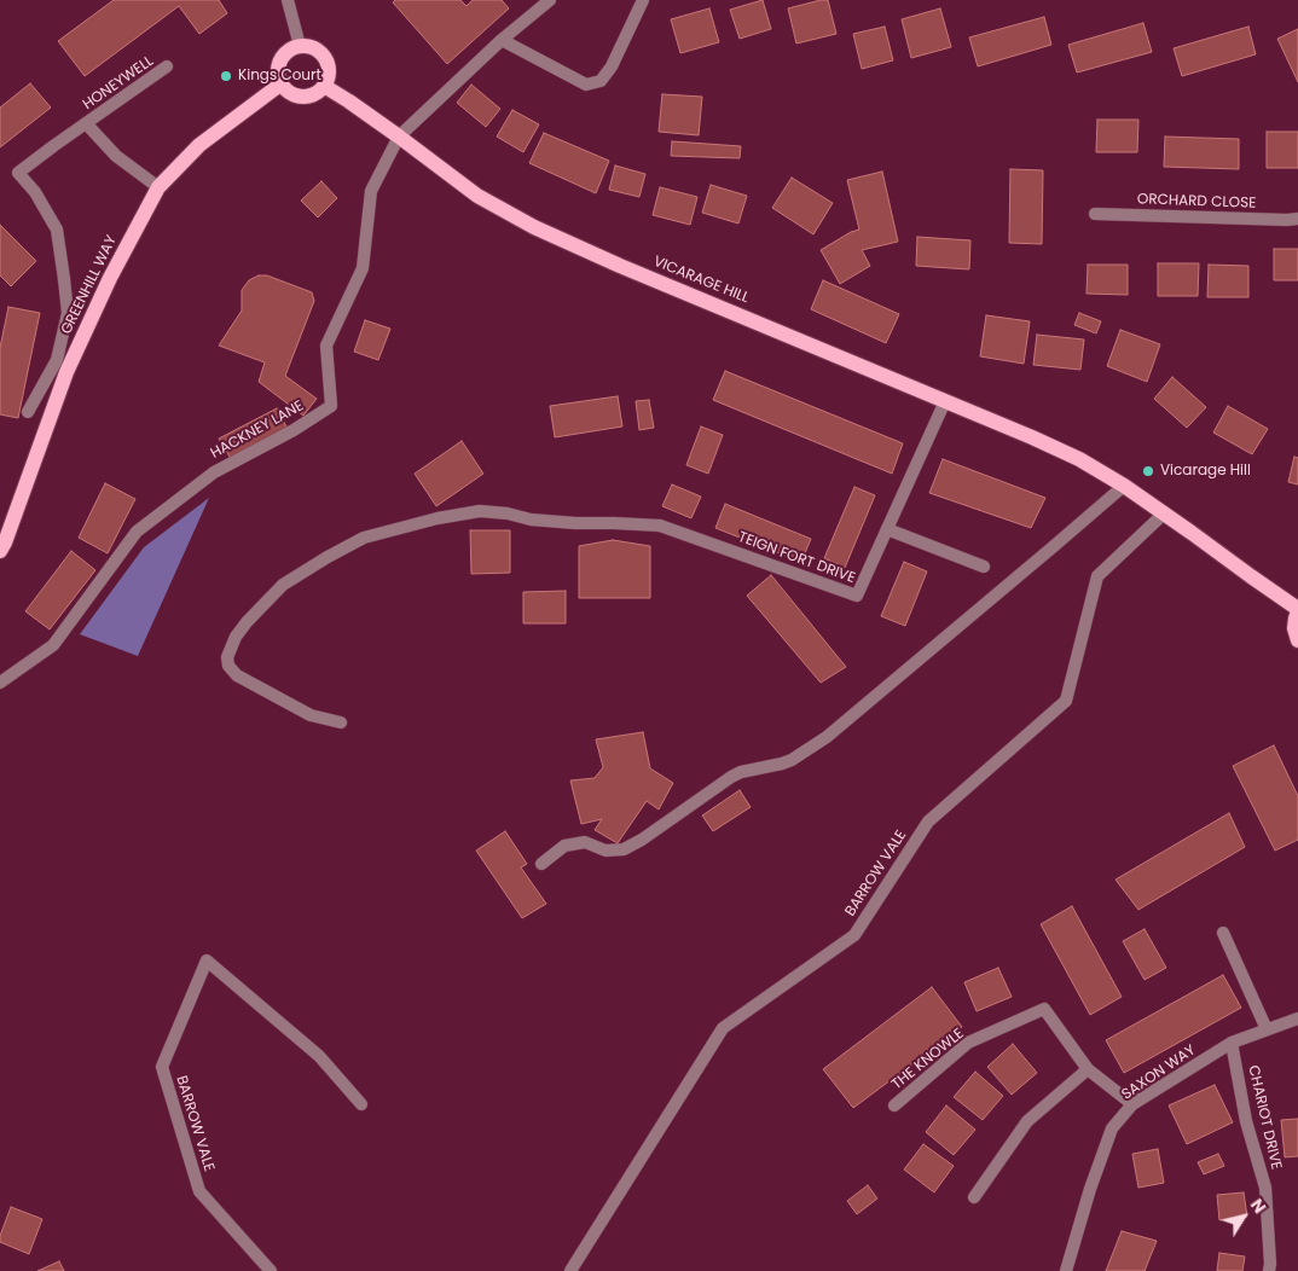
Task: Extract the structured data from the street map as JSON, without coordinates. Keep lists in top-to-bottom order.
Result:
{
  "streets": {
    "main road": ["VICARAGE HILL", "GREENHILL WAY"],
    "street": [
      "HONEYWELL",
      "ORCHARD CLOSE",
      "HACKNEY LANE",
      "TEIGN FORT DRIVE",
      "BARROW VALE",
      "THE KNOWLE",
      "SAXON WAY",
      "CHARIOT DRIVE"
    ]
  },
  "crossings": [
    ["VICARAGE HILL", "GREENHILL WAY"],
    ["VICARAGE HILL", "HACKNEY LANE"],
    ["VICARAGE HILL", "TEIGN FORT DRIVE"],
    ["VICARAGE HILL", "BARROW VALE"],
    ["THE KNOWLE", "SAXON WAY"],
    ["SAXON WAY", "CHARIOT DRIVE"]
  ],
  "places": ["Kings Court", "Vicarage Hill"],
  "north": "top right"
}
